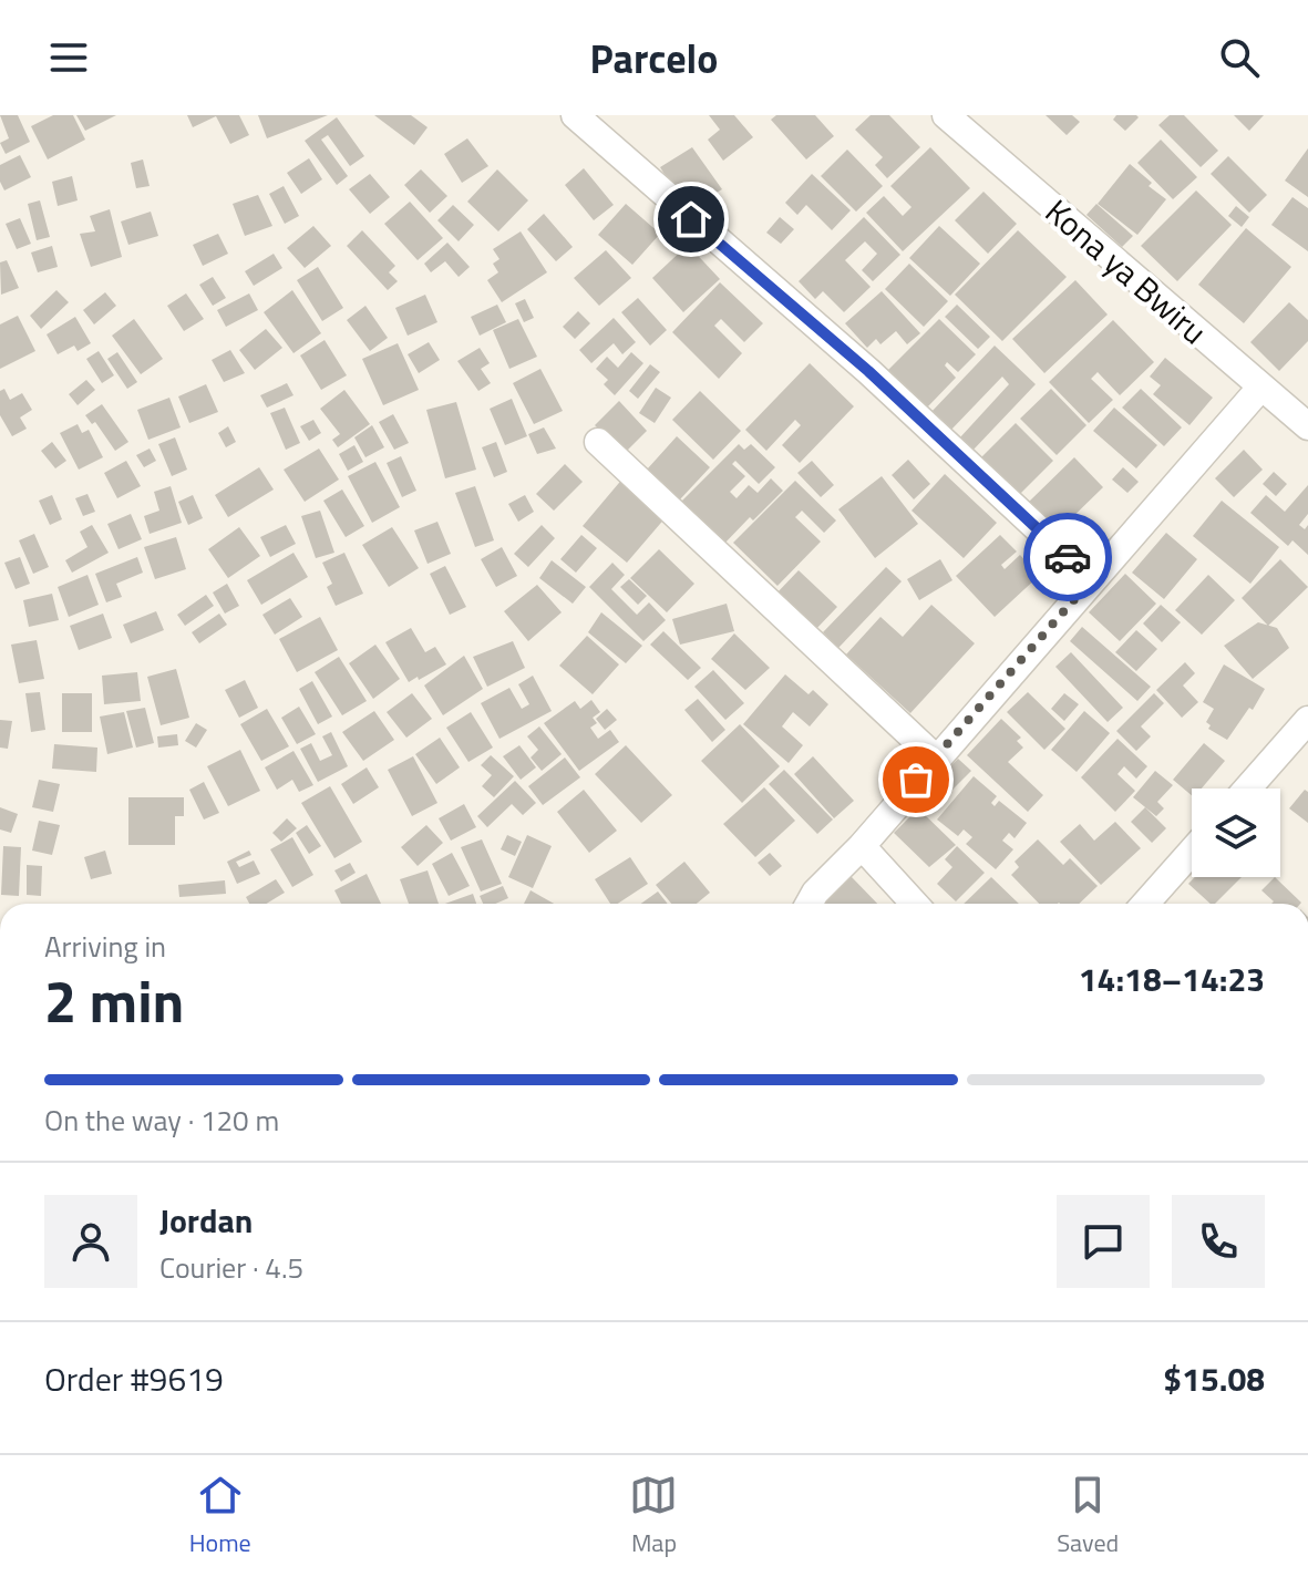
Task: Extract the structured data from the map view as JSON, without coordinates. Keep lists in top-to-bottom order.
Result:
{
  "streets": {
    "street": ["Kona ya Bwiru"]
  },
  "page": {
    "header": "Parcelo",
    "heading": ["2 min", "Arriving in", "14:18–14:23"],
    "panel": [
      "Jordan",
      "Courier · 4.5",
      "Order #9619",
      "$15.08"
    ],
    "bar": "On the way · 120 m",
    "tabs": ["Home", "Map", "Saved"]
  }
}
